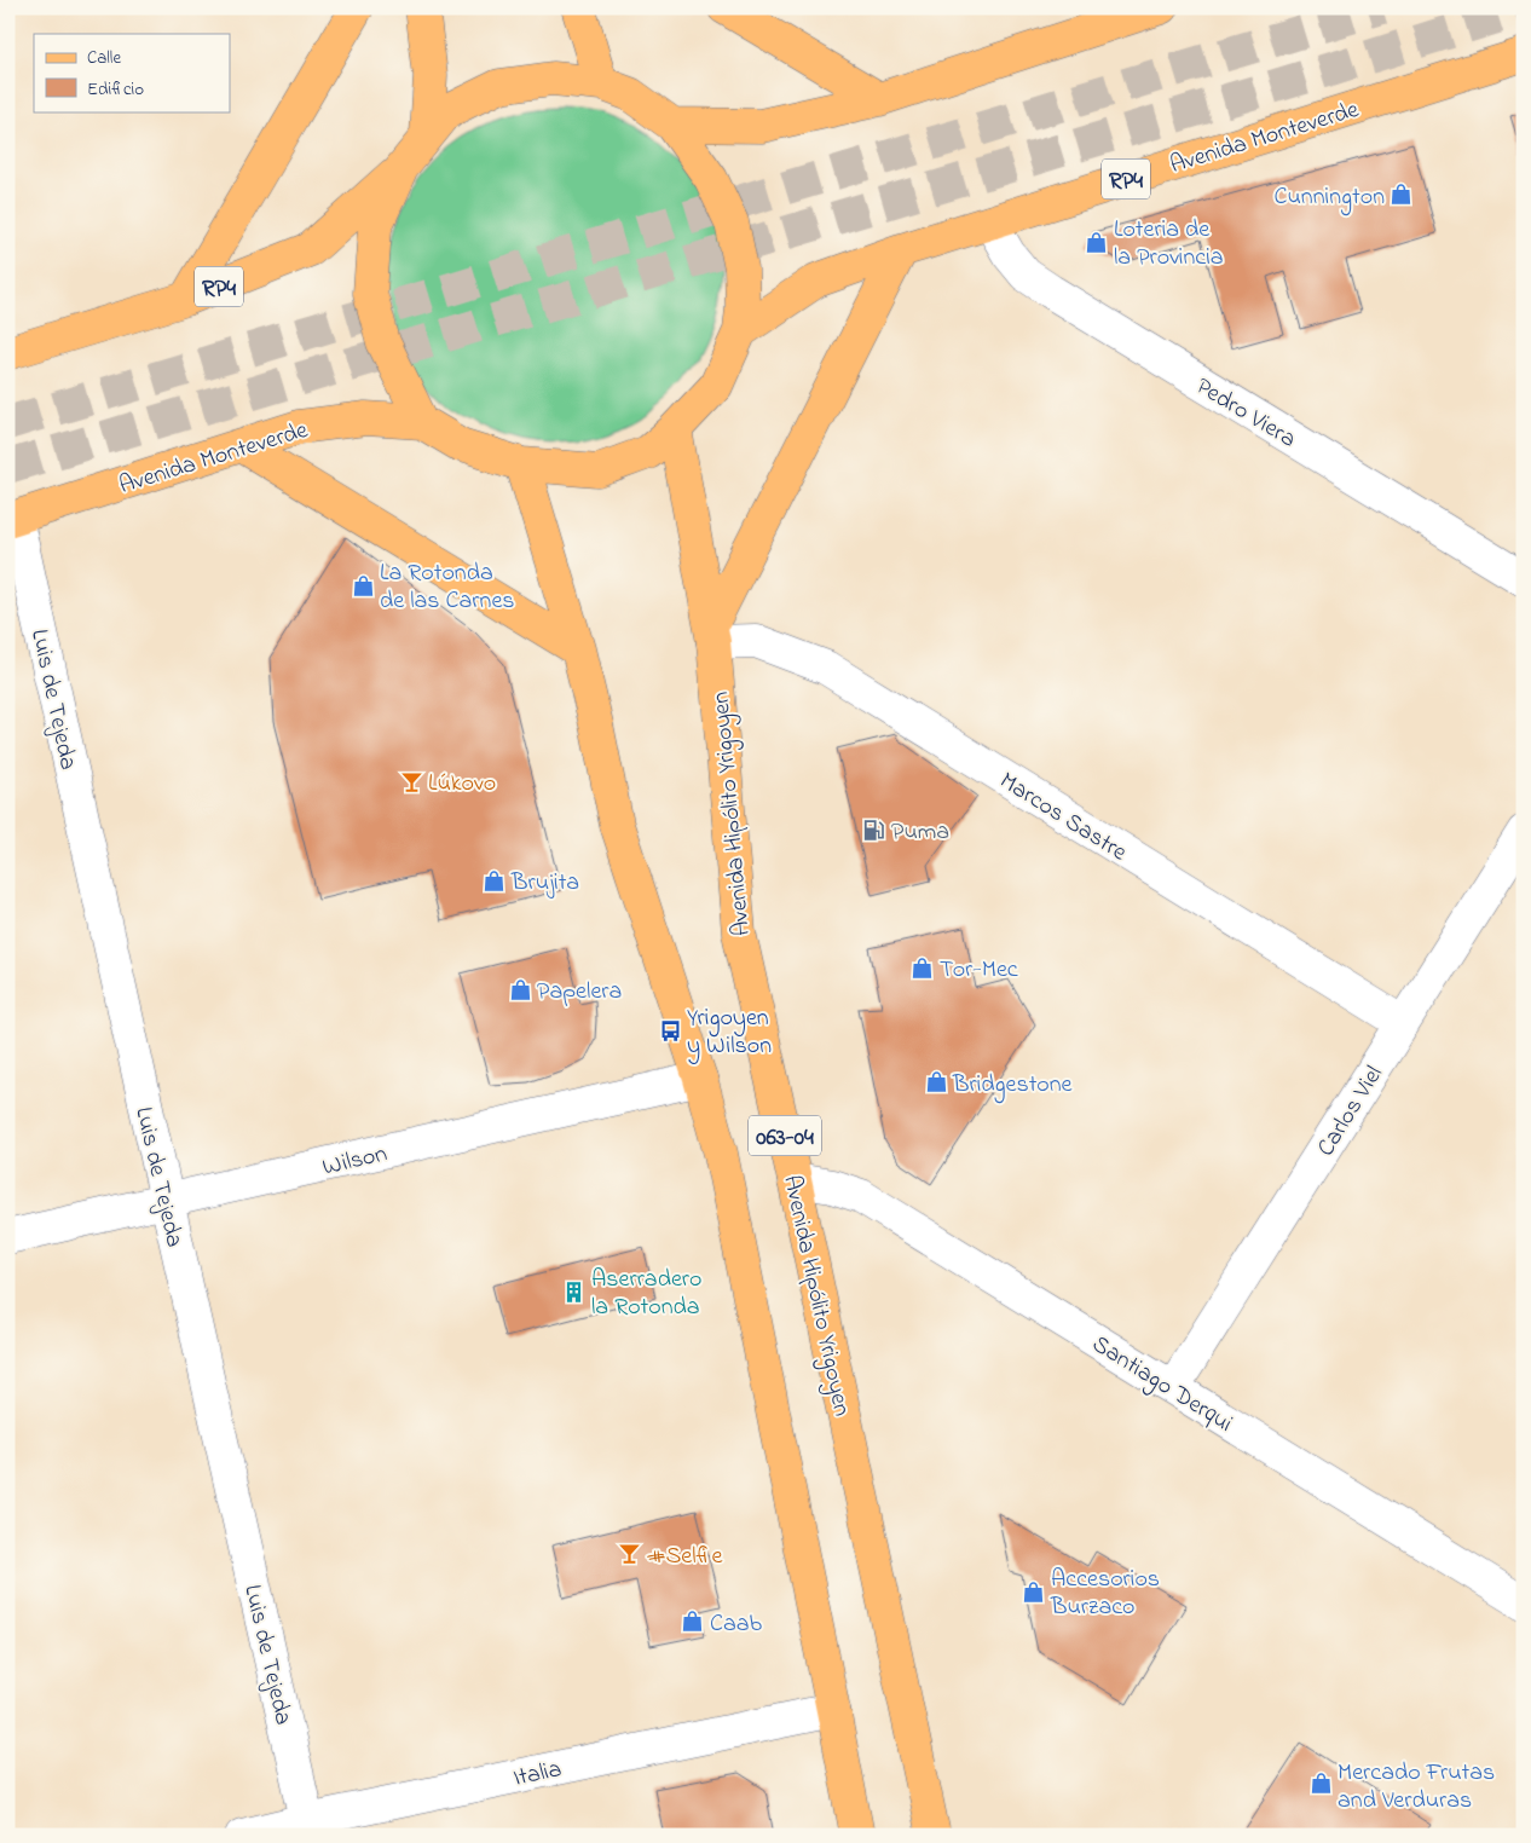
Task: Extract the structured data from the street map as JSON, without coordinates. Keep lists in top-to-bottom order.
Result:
{
  "streets": {
    "main road": [
      "Avenida Monteverde",
      "RP4",
      "Avenida Hipólito Yrigoyen",
      "063-04"
    ],
    "street": [
      "Pedro Viera",
      "Luis de Tejeda",
      "Marcos Sastre",
      "Carlos Viel",
      "Wilson",
      "Santiago Derqui",
      "Italia"
    ]
  },
  "crossings": [
    ["Avenida Monteverde", "RP4"],
    ["Avenida Monteverde", "Pedro Viera"],
    ["Avenida Monteverde", "Luis de Tejeda"],
    ["RP4", "Avenida Hipólito Yrigoyen"],
    ["RP4", "063-04"],
    ["Luis de Tejeda", "Wilson"],
    ["Luis de Tejeda", "Italia"],
    ["Avenida Hipólito Yrigoyen", "Marcos Sastre"],
    ["Avenida Hipólito Yrigoyen", "Santiago Derqui"],
    ["Marcos Sastre", "Carlos Viel"],
    ["Carlos Viel", "Santiago Derqui"],
    ["063-04", "Wilson"],
    ["063-04", "Italia"]
  ],
  "places": {
    "shop": [
      "Cunnington",
      "Loteria de la Provincia",
      "La Rotonda de las Carnes",
      "Brujita",
      "Tor-Mec",
      "Papelera",
      "Bridgestone",
      "Accesorios Burzaco",
      "Caab",
      "Mercado Frutas and Verduras"
    ],
    "bar": ["Lúkovo", "#Selfie"],
    "fuel station": ["Puma"],
    "bus stop": ["Yrigoyen y Wilson"],
    "building": ["Aserradero la Rotonda"]
  },
  "legend": ["Calle", "Edificio"]
}
